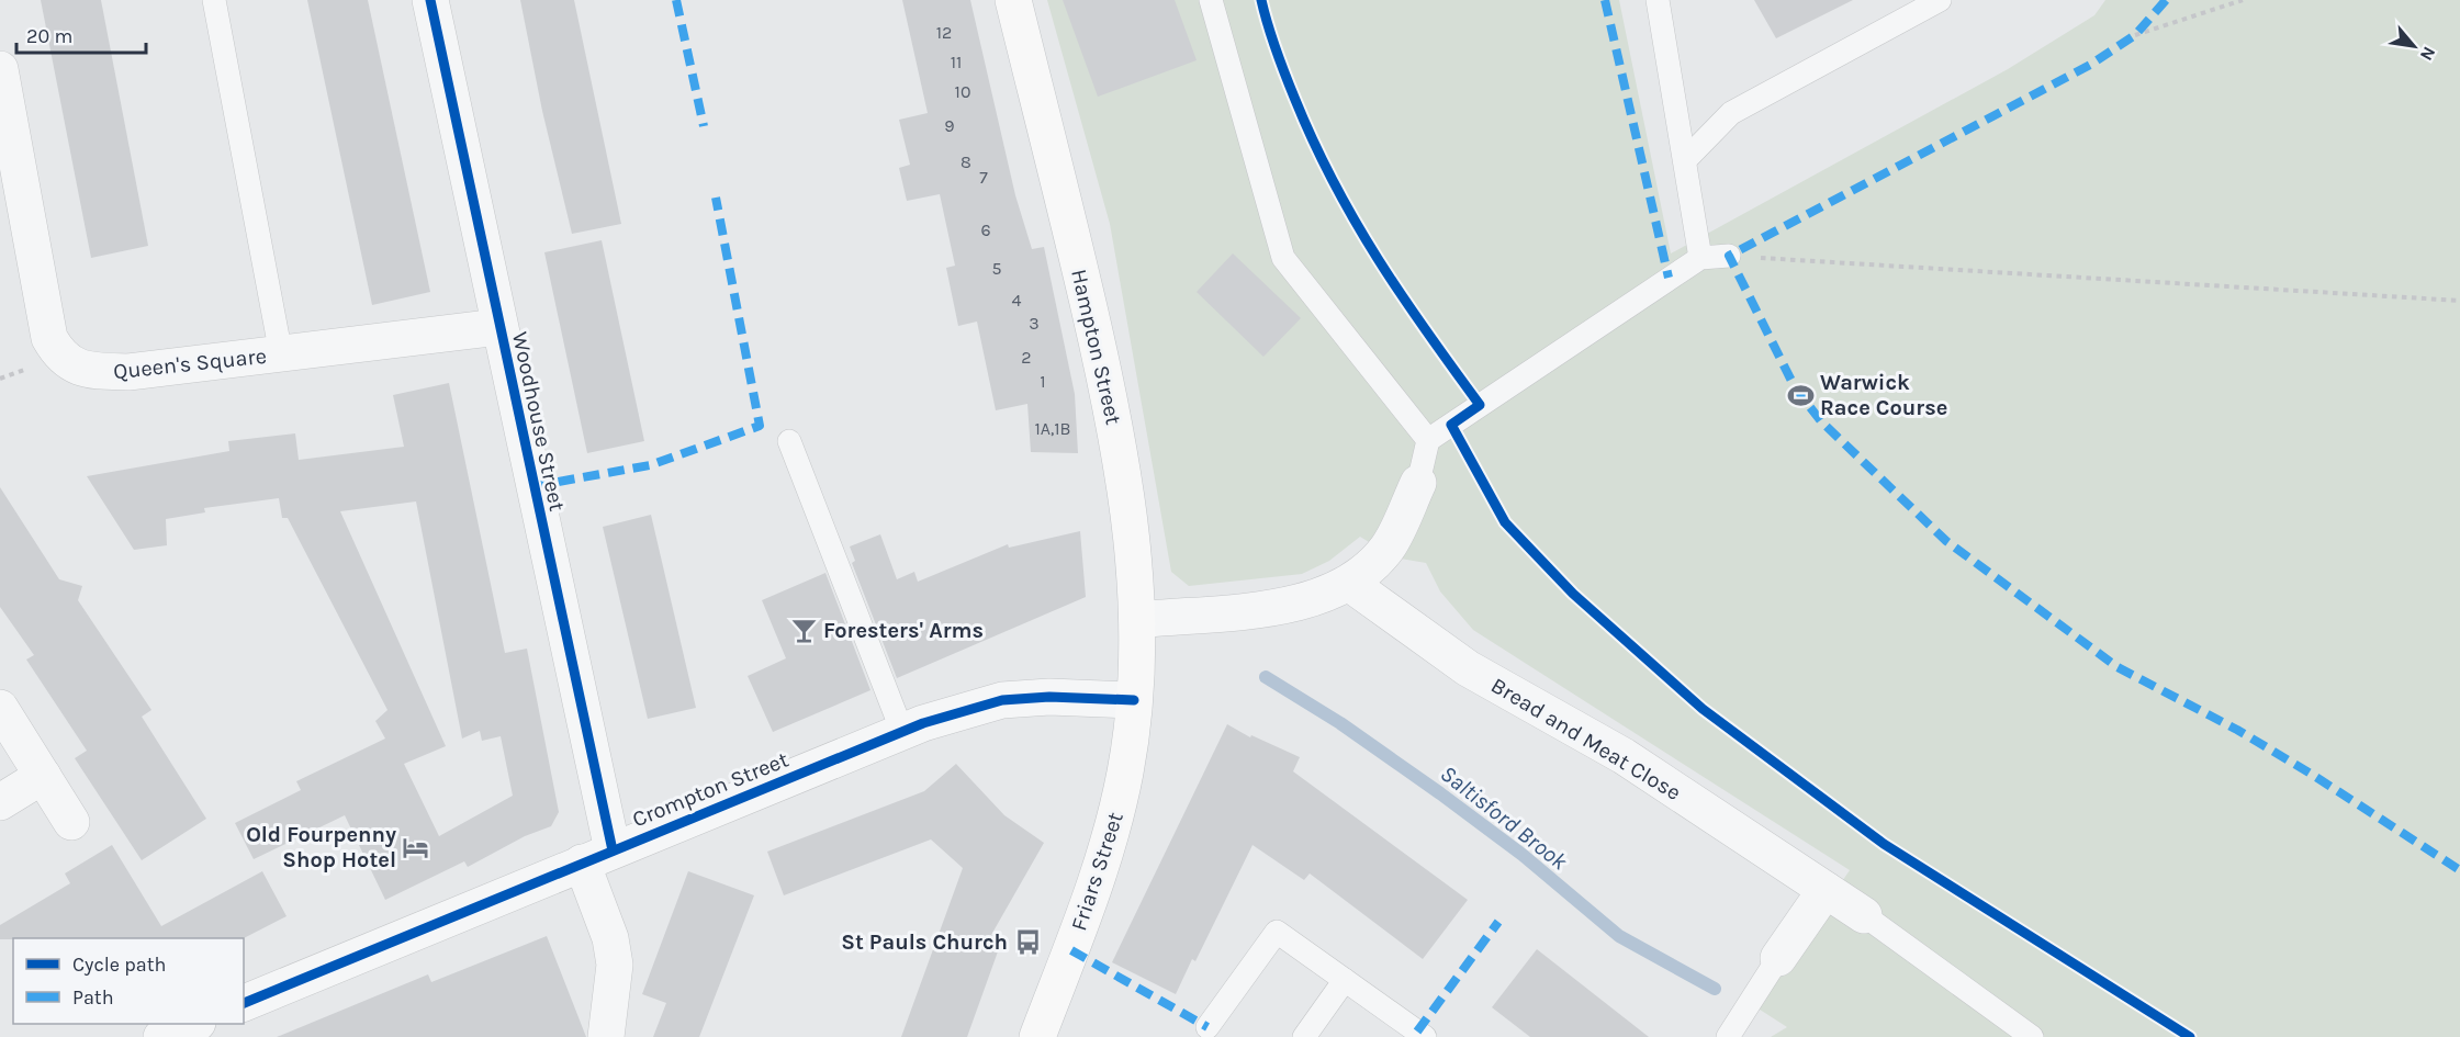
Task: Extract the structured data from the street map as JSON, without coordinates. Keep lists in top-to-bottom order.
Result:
{
  "streets": {
    "main road": ["Hampton Street", "Friars Street"],
    "street": [
      "Queen's Square",
      "Woodhouse Street",
      "Bread and Meat Close",
      "Crompton Street"
    ]
  },
  "crossings": [
    ["Hampton Street", "Crompton Street"],
    ["Hampton Street", "Friars Street"],
    ["Queen's Square", "Woodhouse Street"],
    ["Woodhouse Street", "Crompton Street"],
    ["Crompton Street", "Friars Street"]
  ],
  "water": ["Saltisford Brook"],
  "places": {
    "sports": ["Warwick Race Course"],
    "bar": ["Foresters' Arms"],
    "hotel": ["Old Fourpenny Shop Hotel"],
    "bus stop": ["St Pauls Church"]
  },
  "house_numbers": [
    "12",
    "11",
    "10",
    "9",
    "8",
    "7",
    "6",
    "5",
    "4",
    "3",
    "2",
    "1",
    "1A,1B"
  ],
  "legend": ["Cycle path", "Path"],
  "scale_bar": "20 m",
  "north": "bottom right"
}
